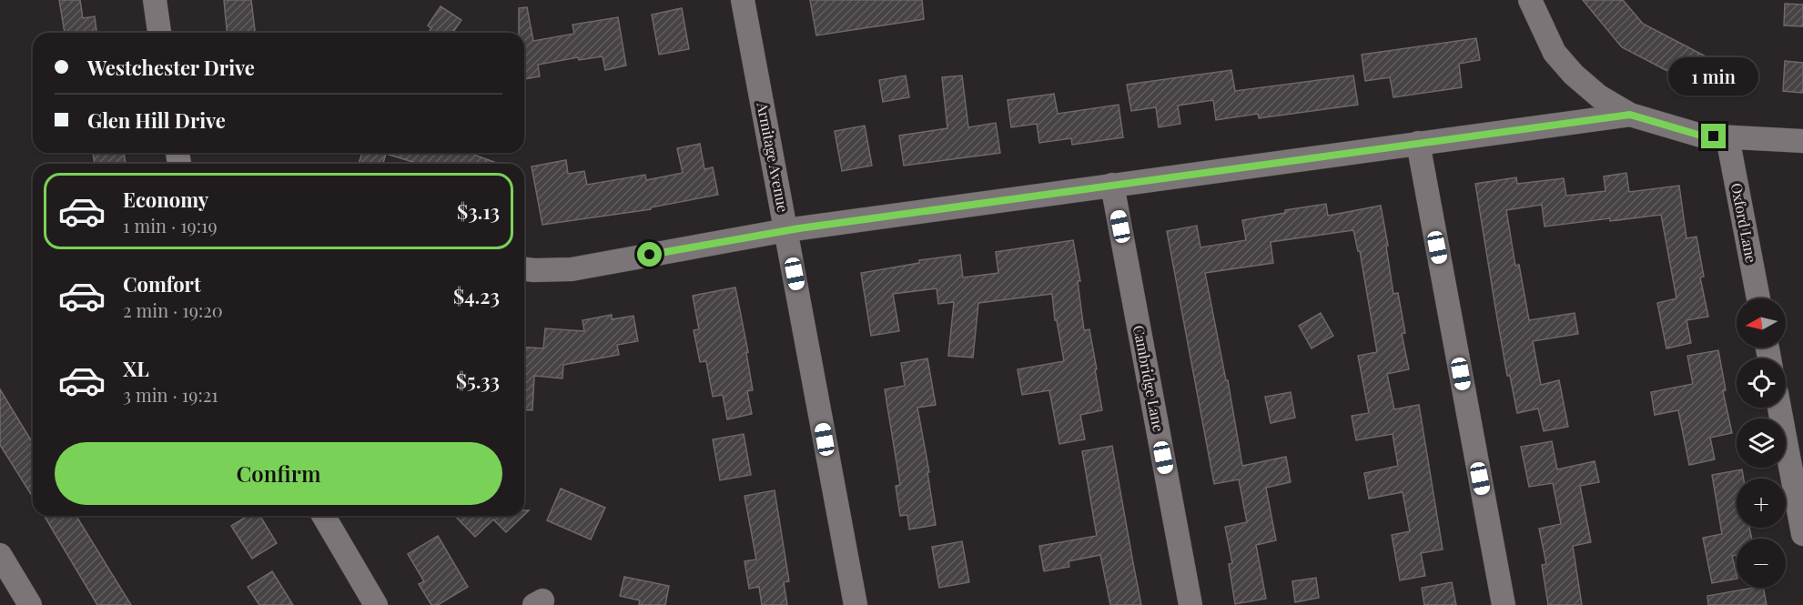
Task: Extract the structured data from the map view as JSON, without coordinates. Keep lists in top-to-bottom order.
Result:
{
  "streets": {
    "street": ["Armitage Avenue", "Oxford Lane", "Cambridge Lane"]
  },
  "north": "left",
  "page": {
    "banner": ["Westchester Drive", "Glen Hill Drive"],
    "bubble": "1 min",
    "list": [
      {
        "name": "Economy",
        "note": "1 min · 19:19",
        "value": "$3.13"
      },
      {
        "name": "Comfort",
        "note": "2 min · 19:20",
        "value": "$4.23"
      },
      {
        "name": "XL",
        "note": "3 min · 19:21",
        "value": "$5.33"
      }
    ],
    "map_buttons": ["+", "−"],
    "buttons": "Confirm"
  }
}
